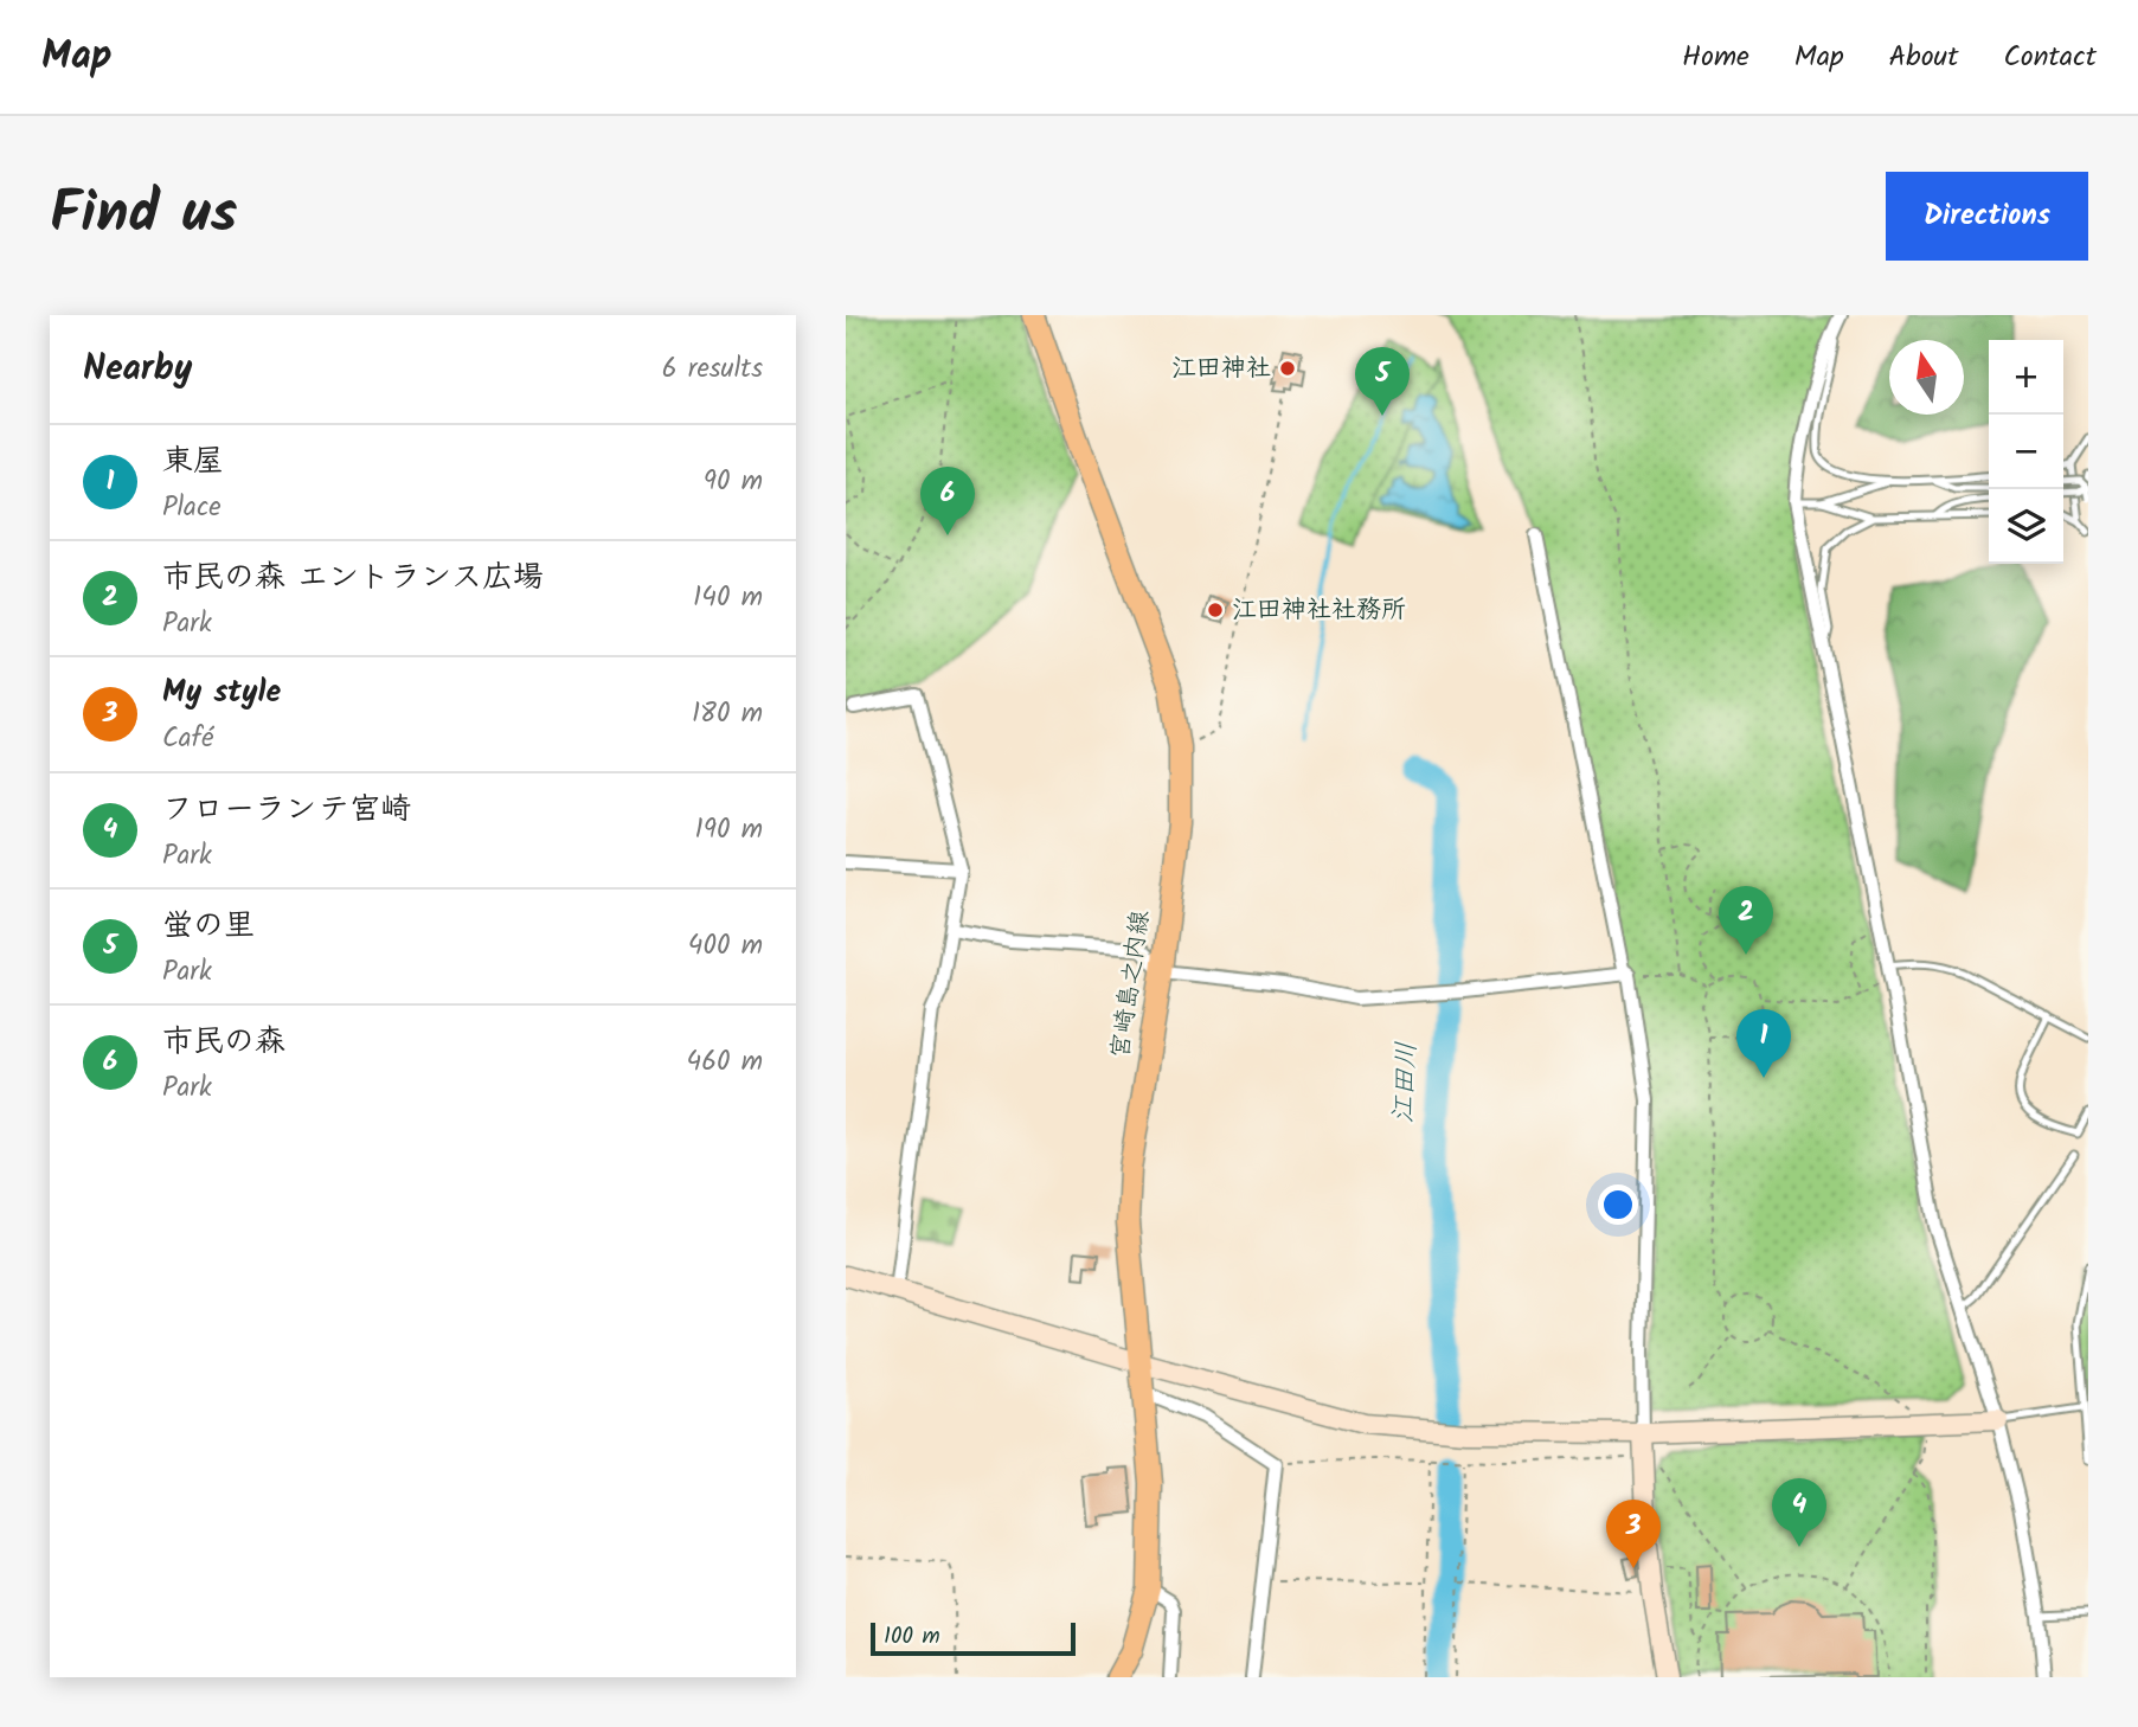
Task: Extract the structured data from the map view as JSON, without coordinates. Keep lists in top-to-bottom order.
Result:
{
  "streets": {
    "main road": ["宮崎島之内線"]
  },
  "water": ["江田川"],
  "places": ["江田神社", "江田神社社務所"],
  "scale_bar": "100 m",
  "north": "top",
  "page": {
    "header": "Map",
    "nav": [
      "Home",
      "Map",
      "About",
      "Contact"
    ],
    "title": "Find us",
    "buttons": "Directions",
    "heading": ["Nearby", "6 results"],
    "map_buttons": ["+", "−"],
    "pins": [
      "5",
      "6",
      "2",
      "1",
      "4",
      "3"
    ],
    "list": [
      {
        "mark": "1",
        "name": "東屋",
        "note": "Place",
        "value": "90 m"
      },
      {
        "mark": "2",
        "name": "市民の森 エントランス広場",
        "note": "Park",
        "value": "140 m"
      },
      {
        "mark": "3",
        "name": "My style",
        "note": "Café",
        "value": "180 m"
      },
      {
        "mark": "4",
        "name": "フローランテ宮崎",
        "note": "Park",
        "value": "190 m"
      },
      {
        "mark": "5",
        "name": "蛍の里",
        "note": "Park",
        "value": "400 m"
      },
      {
        "mark": "6",
        "name": "市民の森",
        "note": "Park",
        "value": "460 m"
      }
    ],
    "scale": "100 m"
  }
}
